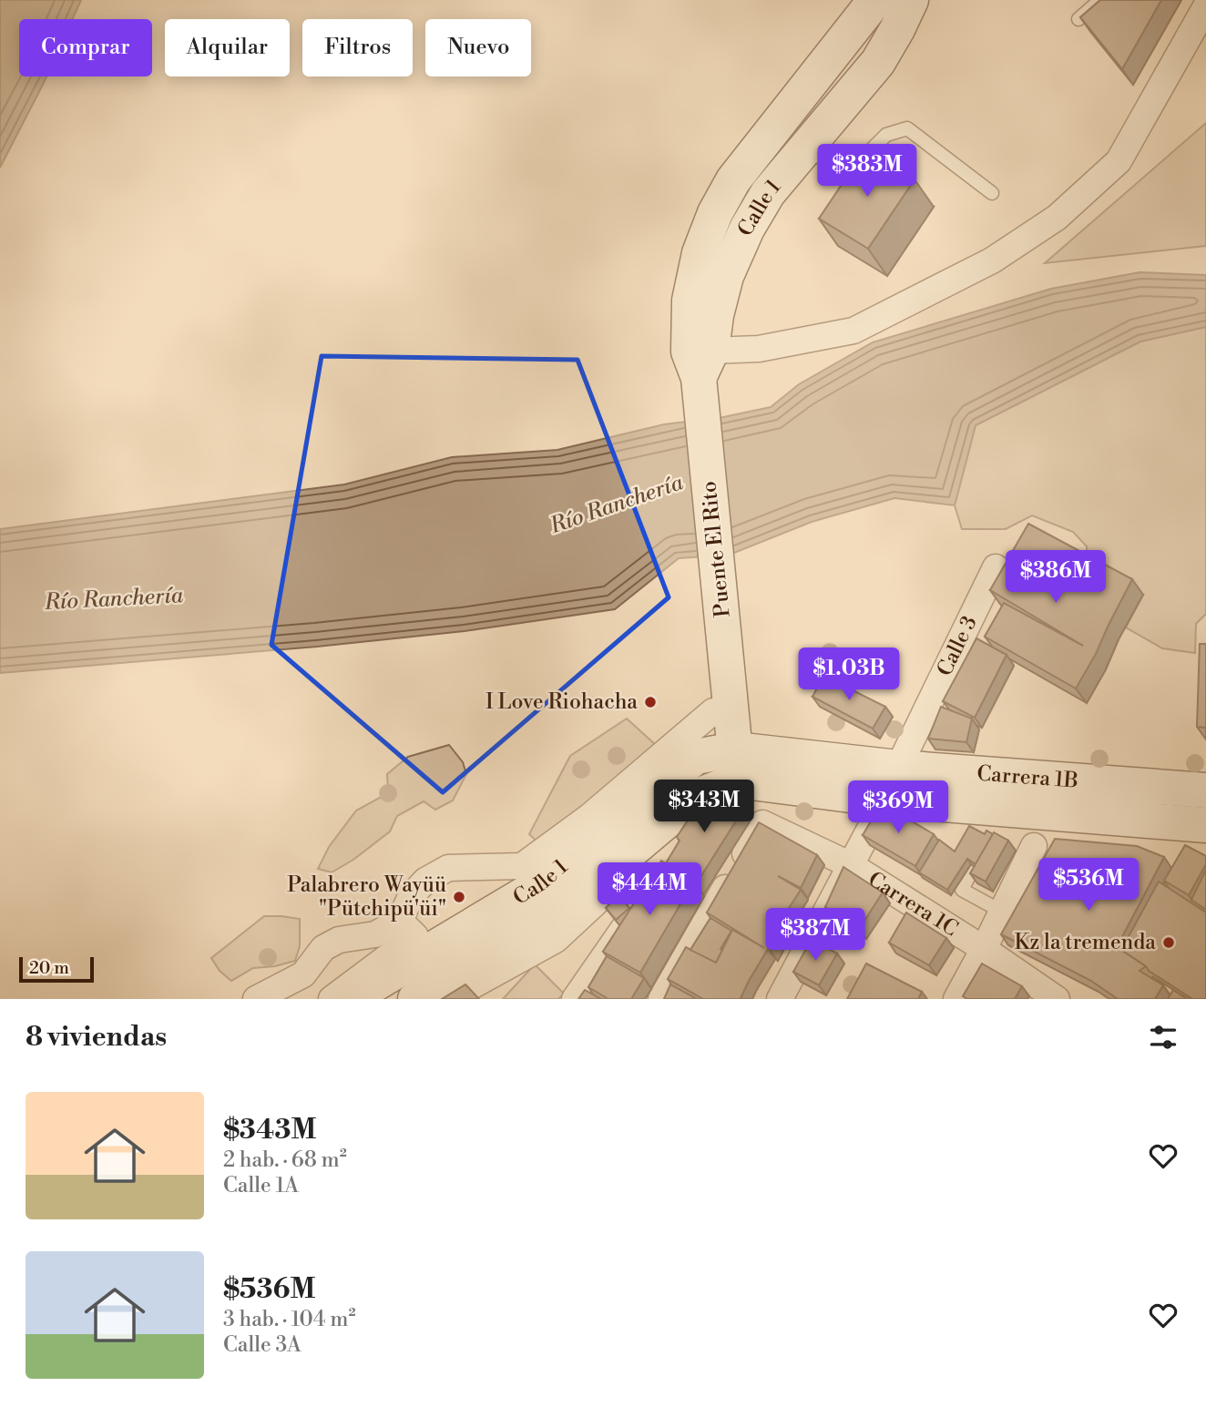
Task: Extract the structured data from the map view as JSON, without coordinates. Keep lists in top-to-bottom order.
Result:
{
  "streets": {
    "street": [
      "Calle 1",
      "Puente El Rito",
      "Calle 3",
      "Carrera 1B",
      "Carrera 1C"
    ]
  },
  "crossings": [
    ["Calle 1", "Puente El Rito"],
    ["Calle 1", "Carrera 1B"],
    ["Calle 3", "Carrera 1B"],
    ["Calle 3", "Carrera 1C"]
  ],
  "water": ["Río Ranchería"],
  "places": ["I Love Riohacha", "Palabrero Wayüü \"Pütchipü'üi\"", "Kz la tremenda"],
  "scale_bar": "20 m",
  "page": {
    "chip": [
      "Comprar",
      "Alquilar",
      "Filtros",
      "Nuevo"
    ],
    "price": [
      "$383M",
      "$386M",
      "$1.03B",
      "$343M",
      "$369M",
      "$536M",
      "$444M",
      "$387M"
    ],
    "scale": "20 m",
    "heading": "8 viviendas",
    "list": [
      {
        "name": "$343M",
        "note": "2 hab. · 68 m² · Calle 1A"
      },
      {
        "name": "$536M",
        "note": "3 hab. · 104 m² · Calle 3A"
      }
    ]
  }
}
